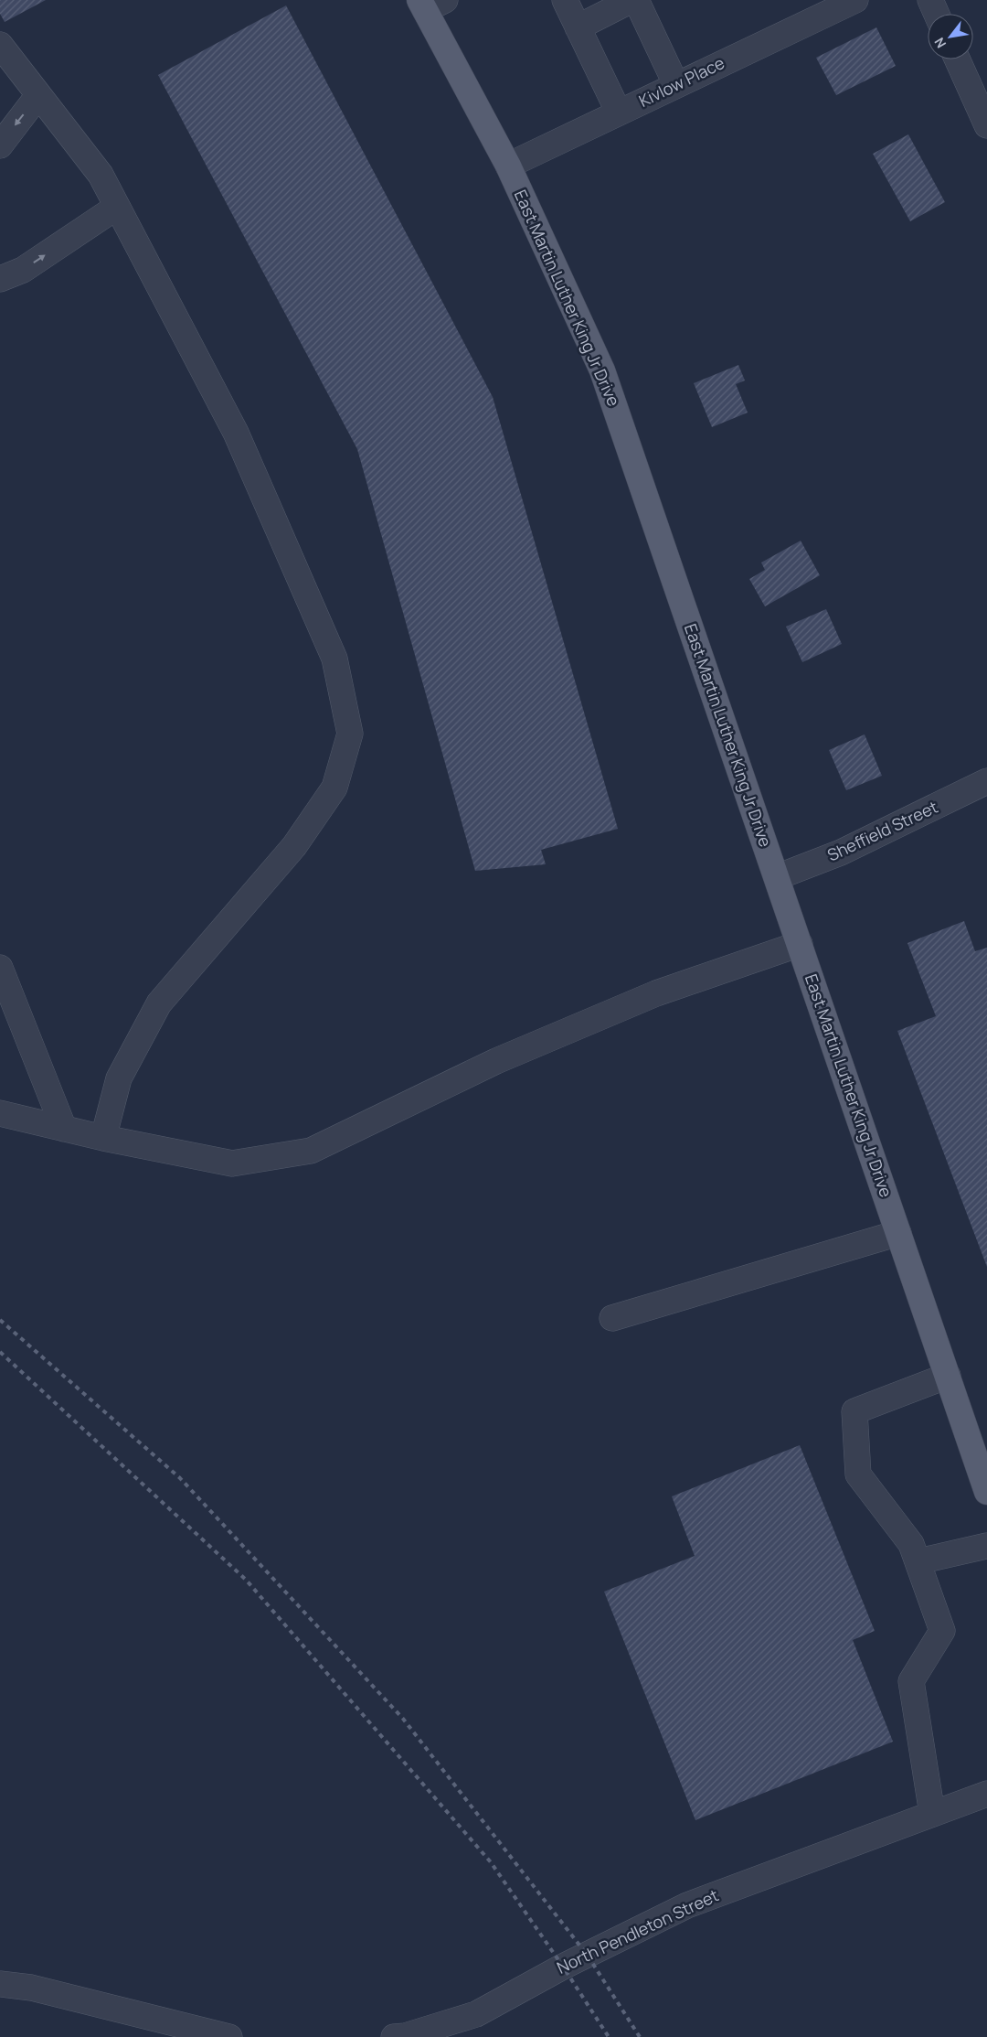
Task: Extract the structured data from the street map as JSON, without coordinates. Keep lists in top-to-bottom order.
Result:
{
  "streets": {
    "main road": ["East Martin Luther King Jr Drive"],
    "street": ["Kivlow Place", "Sheffield Street", "North Pendleton Street"]
  },
  "crossings": [
    ["Kivlow Place", "East Martin Luther King Jr Drive"],
    ["East Martin Luther King Jr Drive", "Sheffield Street"]
  ],
  "north": "bottom left"
}
